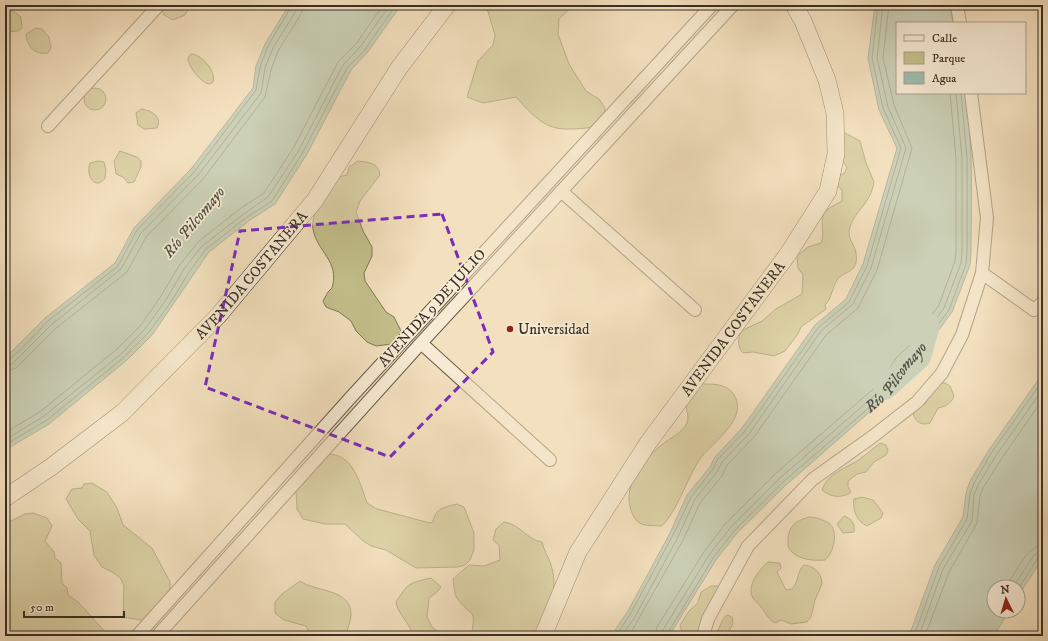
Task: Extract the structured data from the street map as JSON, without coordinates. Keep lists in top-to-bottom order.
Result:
{
  "streets": {
    "street": ["AVENIDA COSTANERA", "AVENIDA 9 DE JULIO"]
  },
  "water": ["Río Pilcomayo"],
  "places": ["Universidad"],
  "legend": ["Calle", "Parque", "Agua"],
  "scale_bar": "50 m",
  "north": "top"
}
